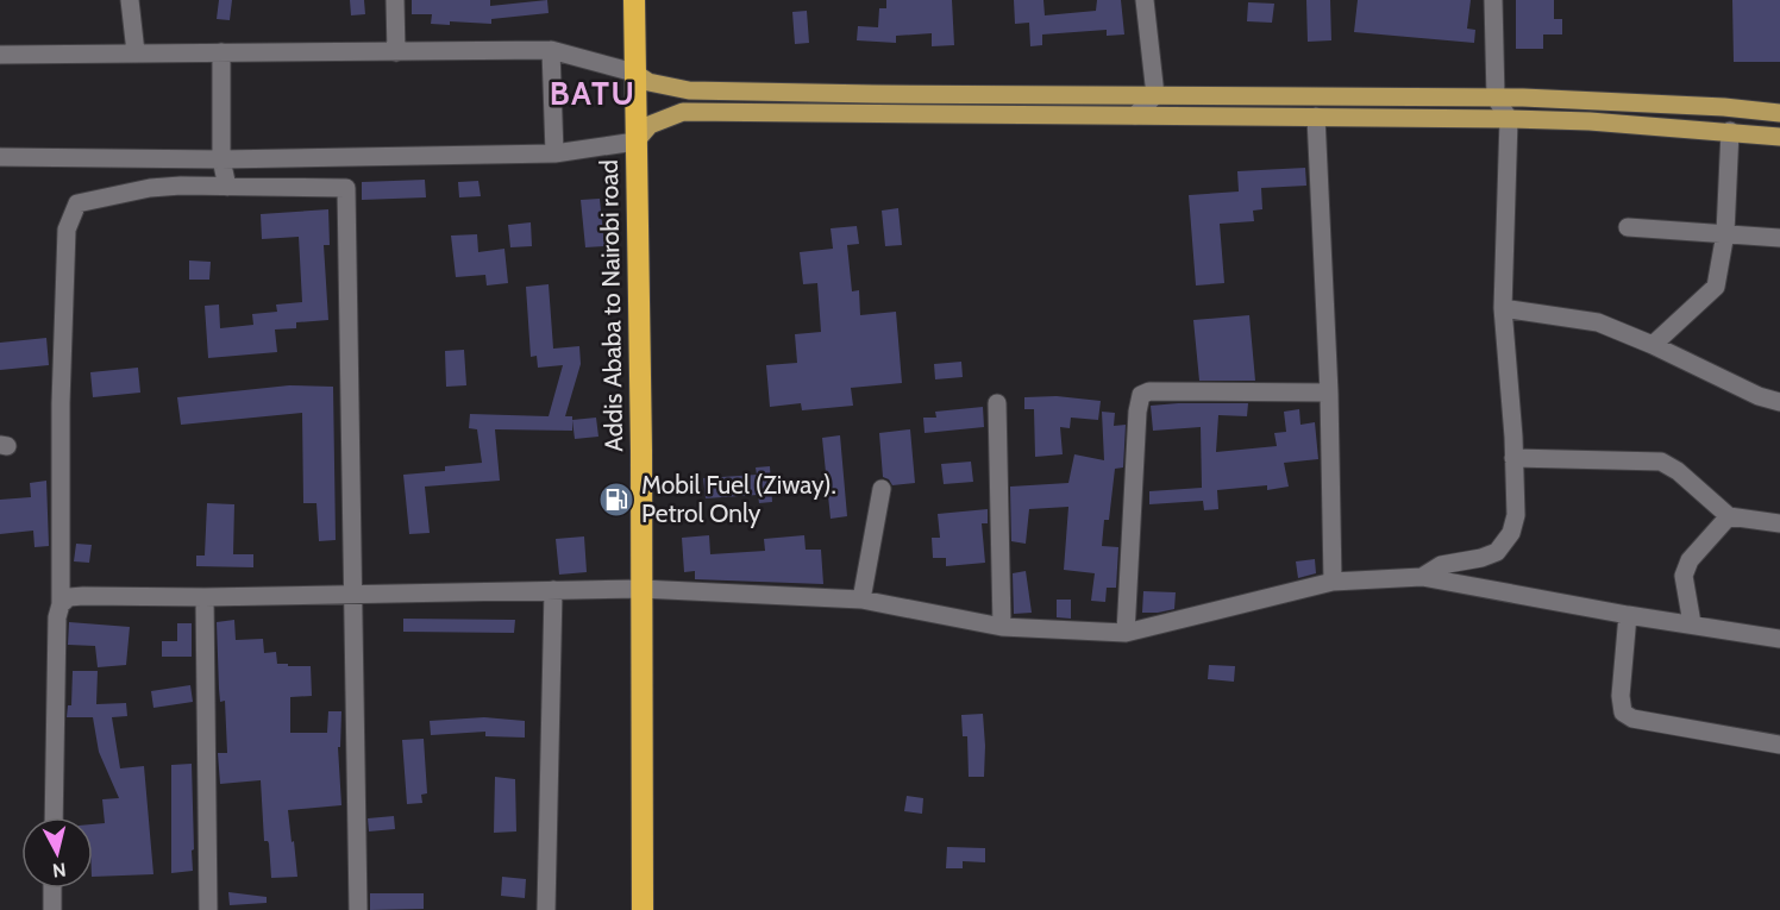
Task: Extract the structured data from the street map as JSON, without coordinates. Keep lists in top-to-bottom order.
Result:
{
  "streets": {
    "highway": ["Addis Ababa to Nairobi road"]
  },
  "districts": ["BATU"],
  "places": {
    "fuel station": ["Mobil Fuel (Ziway). Petrol Only"]
  },
  "north": "bottom"
}
